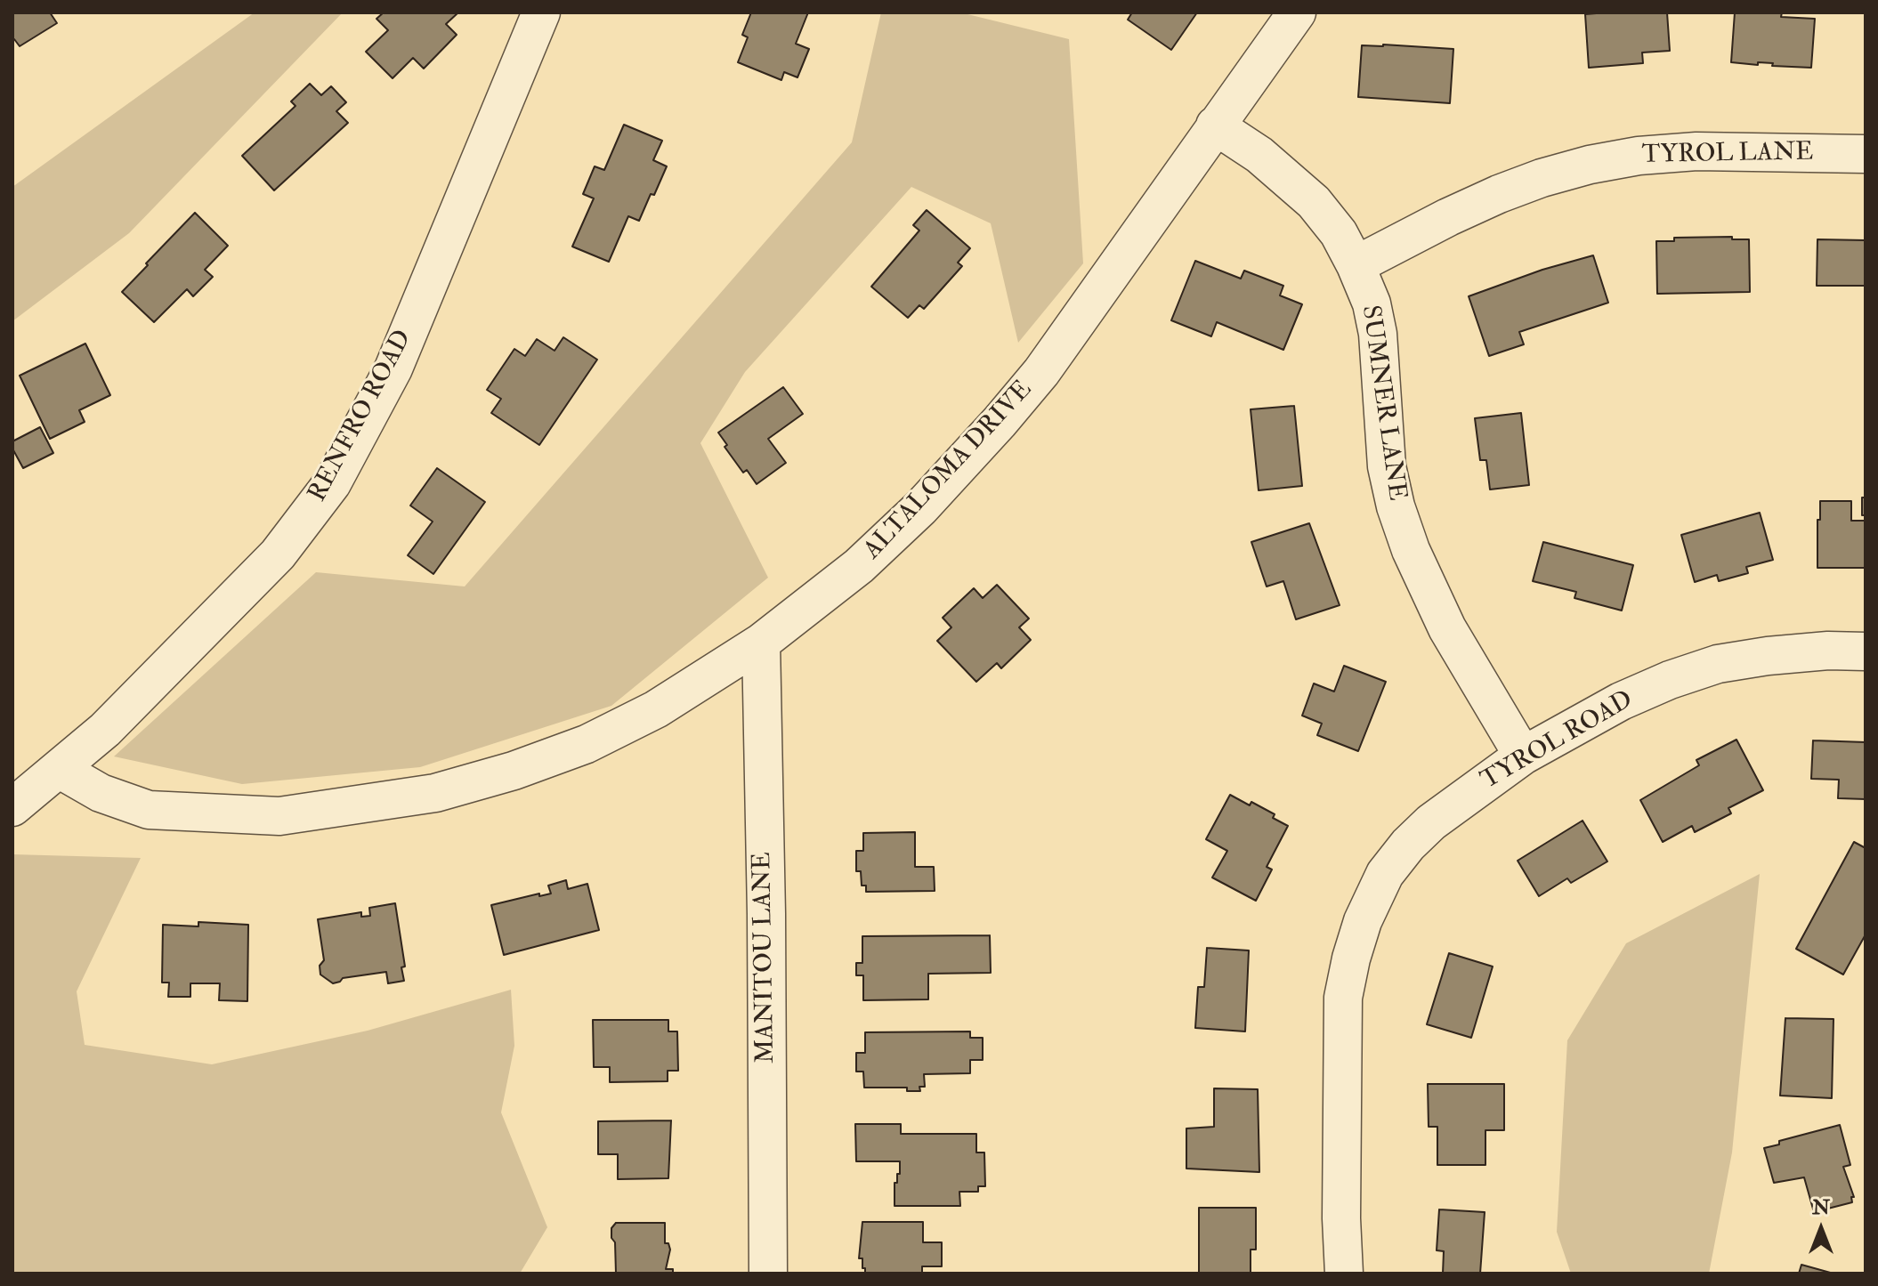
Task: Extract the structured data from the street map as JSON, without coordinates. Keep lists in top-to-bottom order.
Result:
{
  "streets": {
    "street": [
      "TYROL LANE",
      "SUMNER LANE",
      "RENFRO ROAD",
      "ALTALOMA DRIVE",
      "TYROL ROAD",
      "MANITOU LANE"
    ]
  },
  "crossings": [
    ["TYROL LANE", "SUMNER LANE"],
    ["SUMNER LANE", "ALTALOMA DRIVE"],
    ["SUMNER LANE", "TYROL ROAD"],
    ["RENFRO ROAD", "ALTALOMA DRIVE"],
    ["ALTALOMA DRIVE", "MANITOU LANE"]
  ],
  "north": "top"
}
